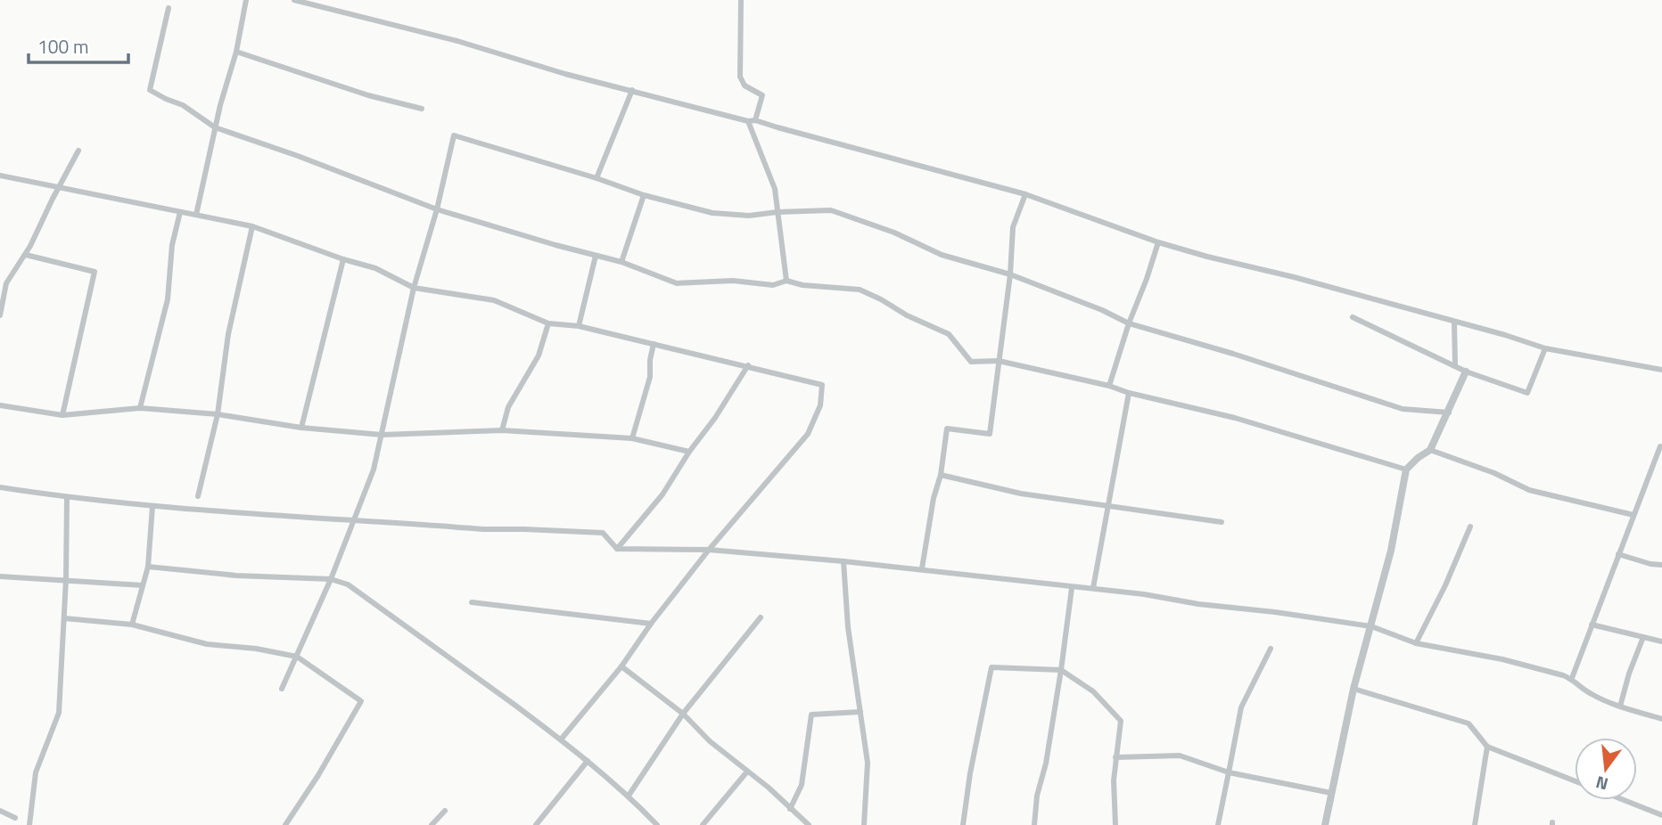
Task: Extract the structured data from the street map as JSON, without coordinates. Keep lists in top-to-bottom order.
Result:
{
  "scale_bar": "100 m",
  "north": "bottom"
}
